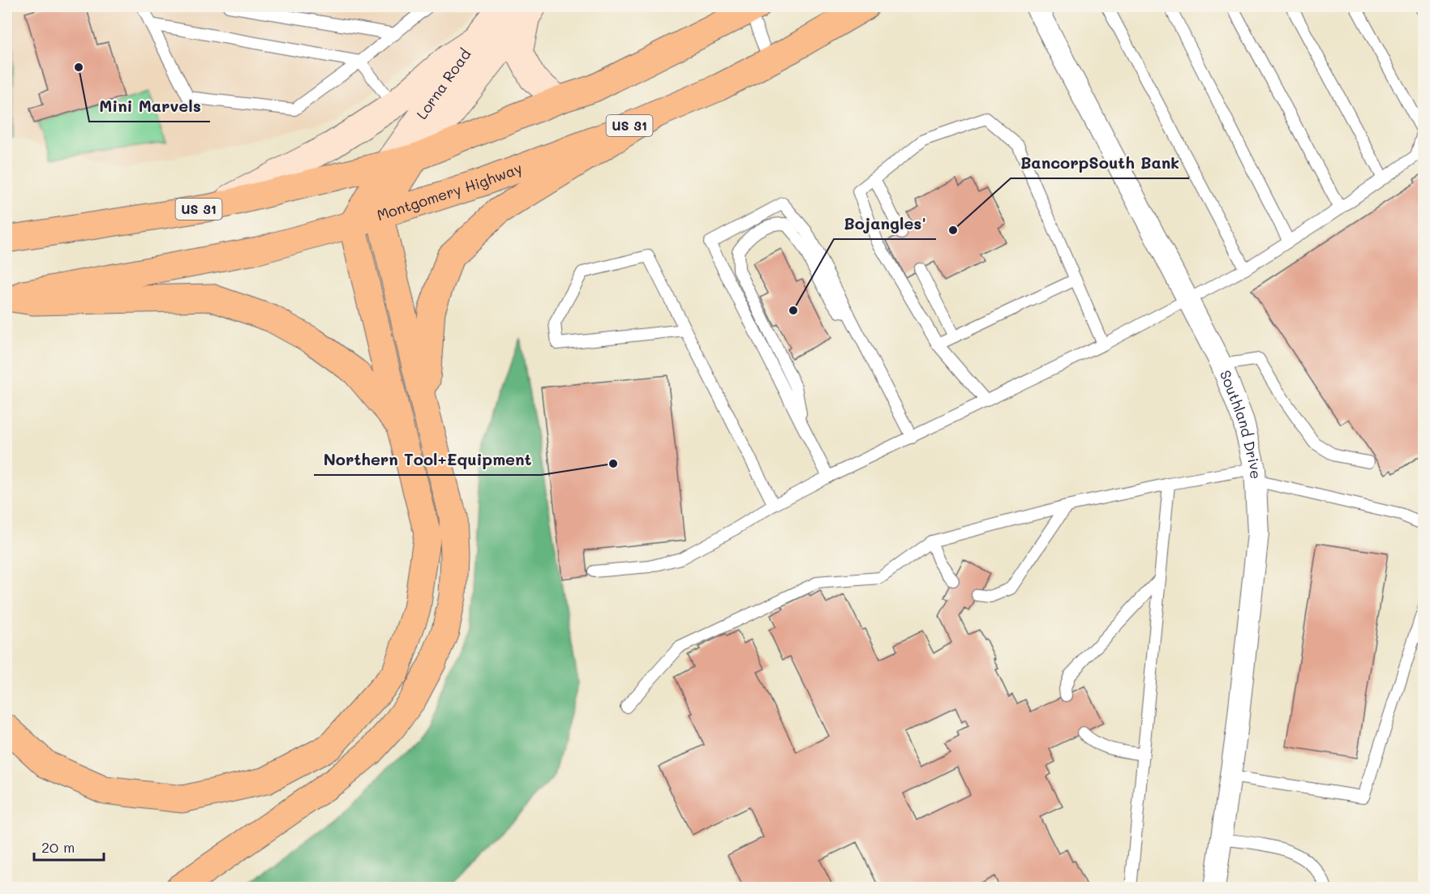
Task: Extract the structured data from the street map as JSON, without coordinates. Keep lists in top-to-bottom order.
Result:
{
  "streets": {
    "main road": ["US 31", "Montgomery Highway"],
    "street": ["Lorna Road", "Southland Drive"]
  },
  "crossings": [
    ["Lorna Road", "US 31"]
  ],
  "places": [
    "Mini Marvels",
    "BancorpSouth Bank",
    "Bojangles'",
    "Northern Tool+Equipment"
  ],
  "scale_bar": "20 m"
}
